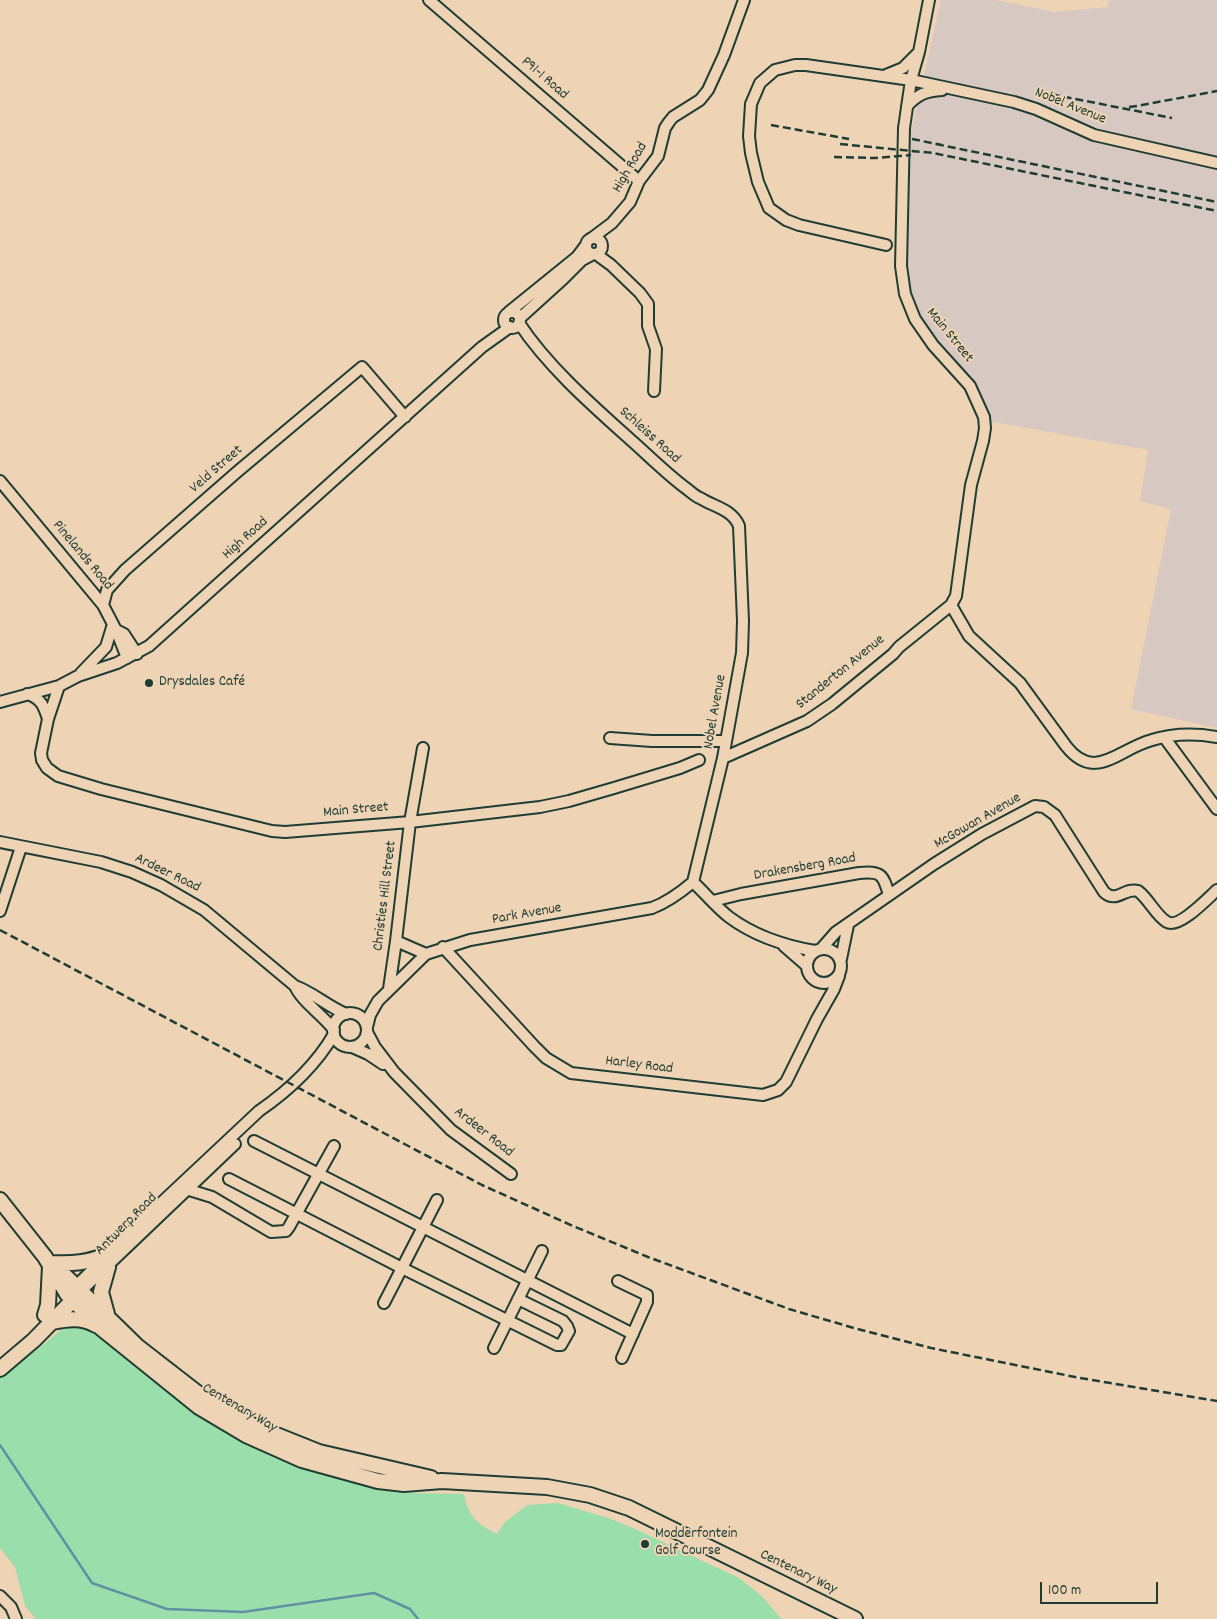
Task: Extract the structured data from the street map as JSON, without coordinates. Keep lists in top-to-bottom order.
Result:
{
  "streets": {
    "main road": ["Antwerp Road", "Centenary Way"],
    "street": [
      "P91-1 Road",
      "Nobel Avenue",
      "High Road",
      "Main Street",
      "Schleiss Road",
      "Veld Street",
      "Pinelands Road",
      "Standerton Avenue",
      "McGowan Avenue",
      "Drakensberg Road",
      "Ardeer Road",
      "Christies Hill Street",
      "Park Avenue",
      "Harley Road"
    ]
  },
  "crossings": [
    ["P91-1 Road", "High Road"],
    ["Nobel Avenue", "Main Street"],
    ["Nobel Avenue", "Schleiss Road"],
    ["Nobel Avenue", "Standerton Avenue"],
    ["Nobel Avenue", "Park Avenue"],
    ["High Road", "Schleiss Road"],
    ["High Road", "Veld Street"],
    ["High Road", "Pinelands Road"],
    ["Main Street", "Standerton Avenue"],
    ["Main Street", "Christies Hill Street"],
    ["Veld Street", "Pinelands Road"],
    ["McGowan Avenue", "Drakensberg Road"],
    ["McGowan Avenue", "Harley Road"],
    ["Ardeer Road", "Park Avenue"],
    ["Ardeer Road", "Antwerp Road"],
    ["Christies Hill Street", "Park Avenue"],
    ["Park Avenue", "Harley Road"],
    ["Park Avenue", "Antwerp Road"],
    ["Antwerp Road", "Centenary Way"]
  ],
  "places": ["Drysdales Café", "Modderfontein Golf Course"],
  "scale_bar": "100 m"
}
